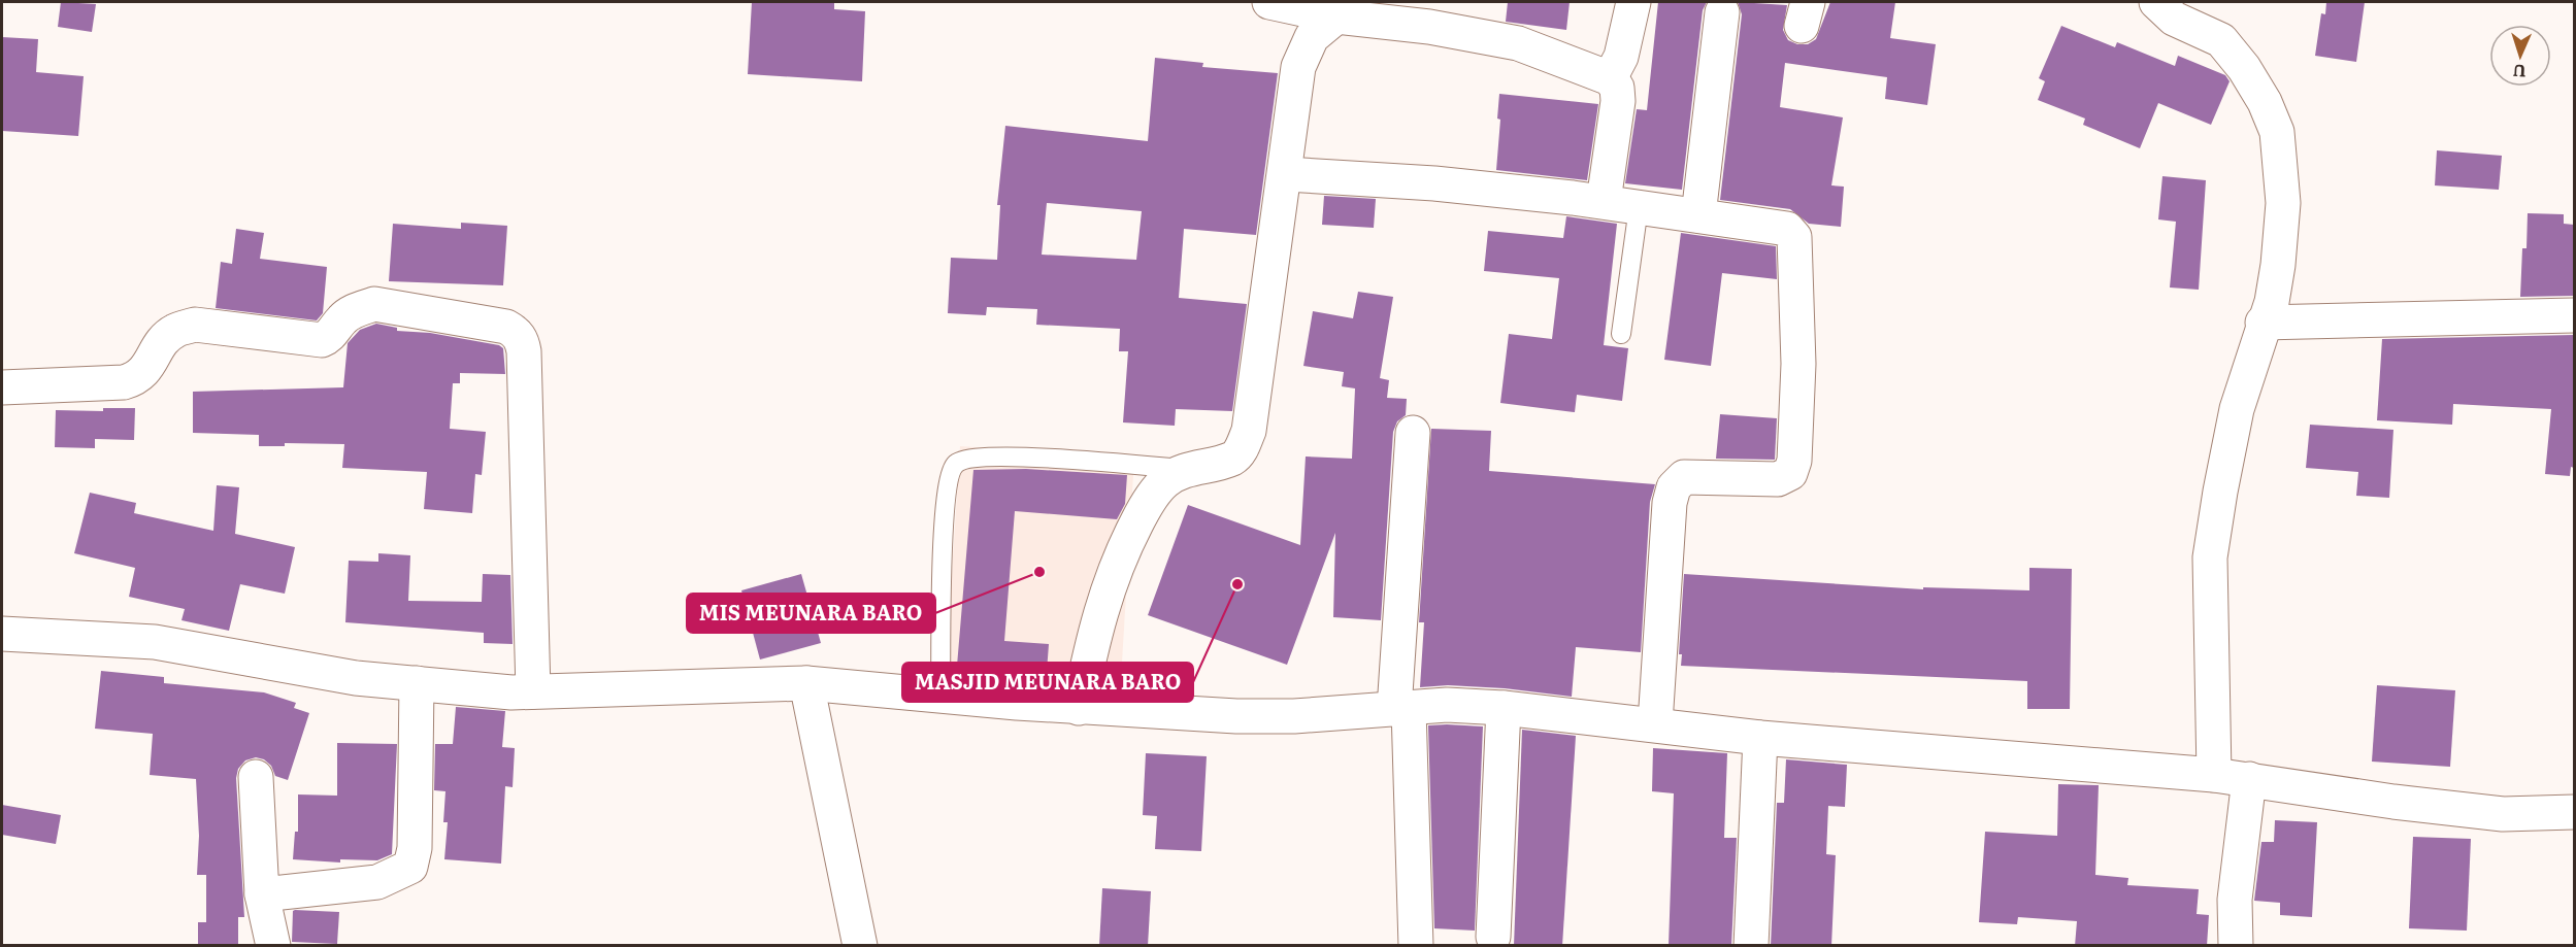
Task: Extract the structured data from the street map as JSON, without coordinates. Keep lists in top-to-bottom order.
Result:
{
  "places": ["MIS MEUNARA BARO", "MASJID MEUNARA BARO"],
  "north": "bottom"
}
